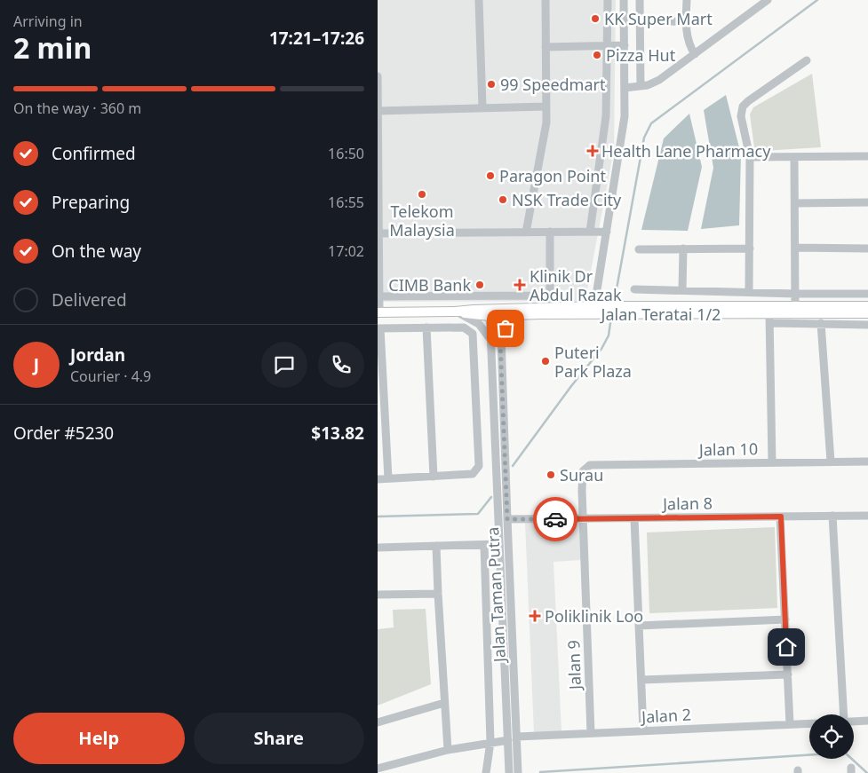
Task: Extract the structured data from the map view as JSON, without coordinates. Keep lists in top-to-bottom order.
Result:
{
  "streets": {
    "main road": ["Jalan Teratai 1/2"],
    "street": [
      "Jalan 10",
      "Jalan 8",
      "Jalan Taman Putra",
      "Jalan 9",
      "Jalan 2"
    ]
  },
  "crossings": [
    ["Jalan Teratai 1/2", "Jalan Taman Putra"],
    ["Jalan 10", "Jalan 9"],
    ["Jalan 8", "Jalan Taman Putra"],
    ["Jalan 8", "Jalan 9"],
    ["Jalan Taman Putra", "Jalan 2"],
    ["Jalan 9", "Jalan 2"]
  ],
  "places": {
    "other": [
      "KK Super Mart",
      "Pizza Hut",
      "99 Speedmart",
      "Paragon Point",
      "Telekom Malaysia",
      "NSK Trade City",
      "CIMB Bank",
      "Puteri Park Plaza",
      "Surau"
    ],
    "health": ["Health Lane Pharmacy", "Klinik Dr Abdul Razak", "Poliklinik Loo"]
  },
  "page": {
    "heading": ["2 min", "Arriving in", "17:21–17:26"],
    "panel": [
      "Jordan",
      "Courier · 4.9",
      "Order #5230",
      "$13.82"
    ],
    "bar": "On the way · 360 m",
    "list": [
      ["Confirmed", "16:50"],
      ["Preparing", "16:55"],
      ["On the way", "17:02"],
      "Delivered"
    ],
    "round": "J",
    "buttons": ["Help", "Share"]
  }
}
